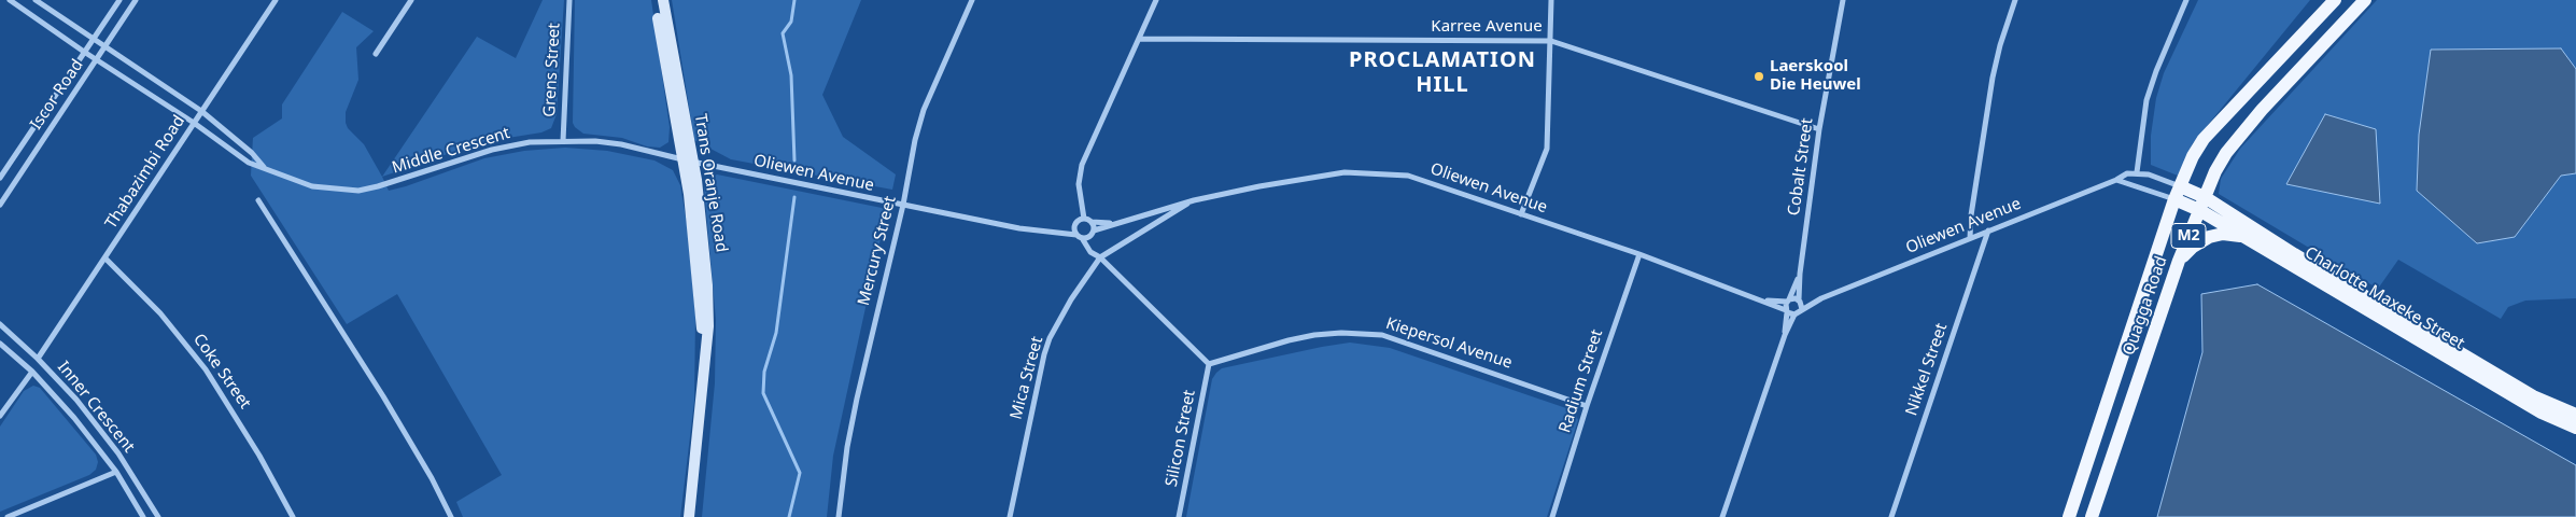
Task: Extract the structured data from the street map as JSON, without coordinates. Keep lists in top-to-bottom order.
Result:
{
  "streets": {
    "main road": [
      "Trans Oranje Road",
      "M2",
      "Charlotte Maxeke Street",
      "Quagga Road"
    ],
    "street": [
      "Karree Avenue",
      "Grens Street",
      "Iscor Road",
      "Middle Crescent",
      "Cobalt Street",
      "Thabazimbi Road",
      "Oliewen Avenue",
      "Mercury Street",
      "Kiepersol Avenue",
      "Nikkel Street",
      "Coke Street",
      "Mica Street",
      "Radium Street",
      "Inner Crescent",
      "Silicon Street"
    ]
  },
  "crossings": [
    ["Karree Avenue", "Cobalt Street"],
    ["Grens Street", "Middle Crescent"],
    ["Iscor Road", "Middle Crescent"],
    ["Middle Crescent", "Thabazimbi Road"],
    ["Middle Crescent", "Oliewen Avenue"],
    ["Middle Crescent", "Trans Oranje Road"],
    ["Cobalt Street", "Oliewen Avenue"],
    ["Thabazimbi Road", "Coke Street"],
    ["Thabazimbi Road", "Inner Crescent"],
    ["Oliewen Avenue", "Trans Oranje Road"],
    ["Oliewen Avenue", "Mercury Street"],
    ["Oliewen Avenue", "Nikkel Street"],
    ["Oliewen Avenue", "Mica Street"],
    ["Oliewen Avenue", "Radium Street"],
    ["Charlotte Maxeke Street", "Quagga Road"],
    ["Kiepersol Avenue", "Radium Street"],
    ["Kiepersol Avenue", "Silicon Street"]
  ],
  "districts": ["PROCLAMATION HILL"],
  "places": ["Laerskool Die Heuwel"]
}
